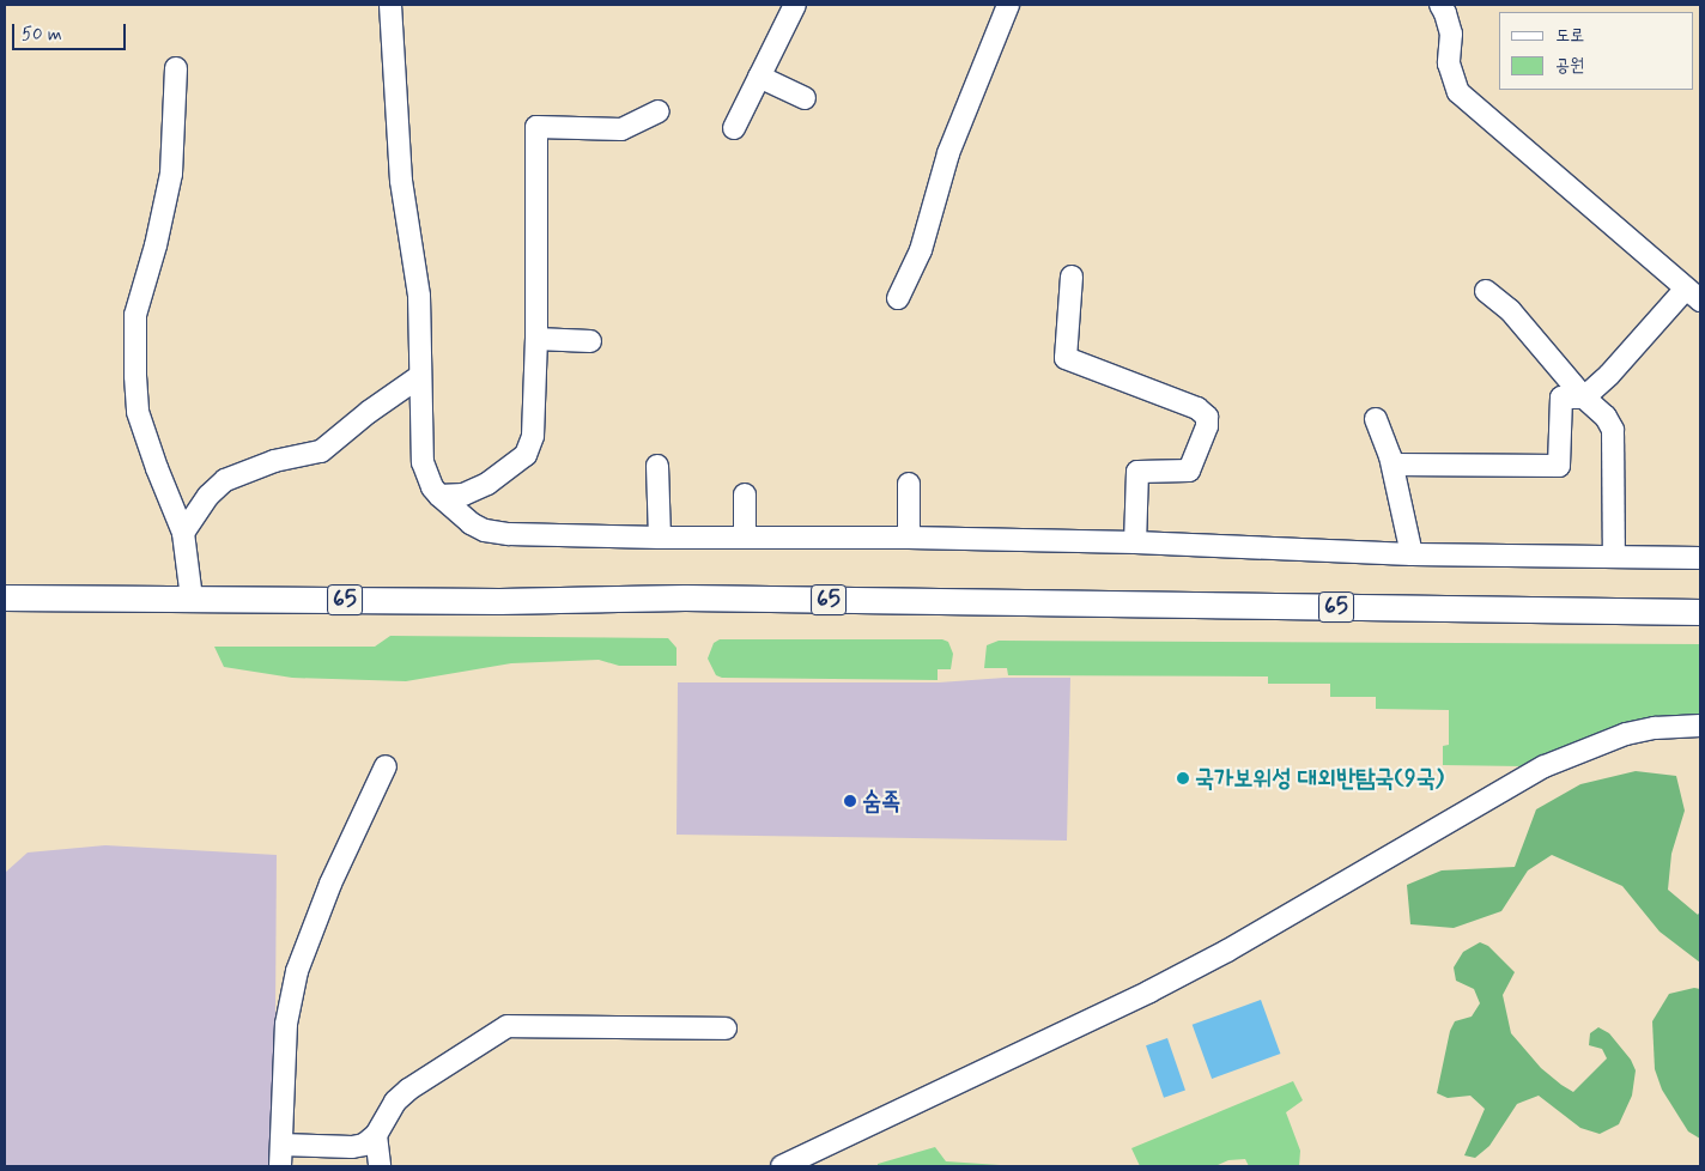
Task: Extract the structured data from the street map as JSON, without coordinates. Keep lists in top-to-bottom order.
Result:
{
  "streets": {
    "main road": ["65"]
  },
  "places": ["국가보위성 대외반탐국(9국)", "숨족"],
  "legend": ["도로", "공원"],
  "scale_bar": "50 m"
}
